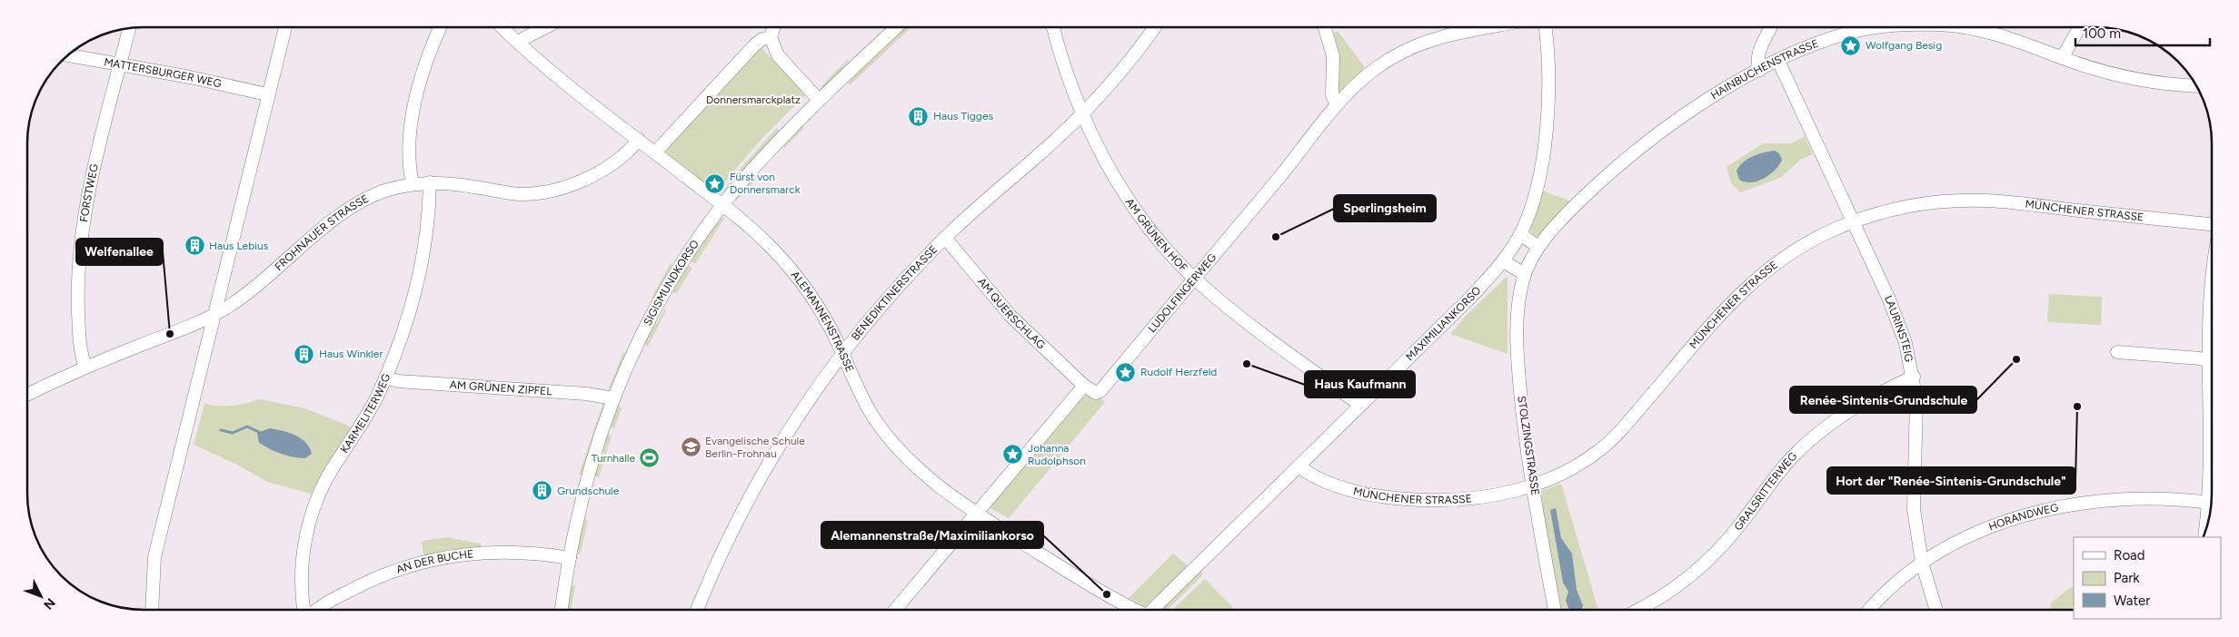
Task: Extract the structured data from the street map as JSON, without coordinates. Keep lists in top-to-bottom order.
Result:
{
  "streets": {
    "street": [
      "HAINBUCHENSTRASSE",
      "MATTERSBURGER WEG",
      "FORSTWEG",
      "MÜNCHENER STRASSE",
      "FROHNAUER STRASSE",
      "AM GRÜNEN HOF",
      "SIGISMUNDKORSO",
      "LUDOLFINGERWEG",
      "BENEDIKTINERSTRASSE",
      "AM QUERSCHLAG",
      "ALEMANNENSTRASSE",
      "MAXIMILIANKORSO",
      "LAURINSTEIG",
      "AM GRÜNEN ZIPFEL",
      "KARMELITERWEG",
      "STOLZINGSTRASSE",
      "GRALSRITTERWEG",
      "HORANDWEG",
      "AN DER BUCHE"
    ]
  },
  "crossings": [
    ["HAINBUCHENSTRASSE", "LAURINSTEIG"],
    ["HAINBUCHENSTRASSE", "STOLZINGSTRASSE"],
    ["MATTERSBURGER WEG", "FORSTWEG"],
    ["FORSTWEG", "FROHNAUER STRASSE"],
    ["MÜNCHENER STRASSE", "MAXIMILIANKORSO"],
    ["MÜNCHENER STRASSE", "LAURINSTEIG"],
    ["MÜNCHENER STRASSE", "STOLZINGSTRASSE"],
    ["FROHNAUER STRASSE", "ALEMANNENSTRASSE"],
    ["FROHNAUER STRASSE", "KARMELITERWEG"],
    ["AM GRÜNEN HOF", "LUDOLFINGERWEG"],
    ["AM GRÜNEN HOF", "BENEDIKTINERSTRASSE"],
    ["AM GRÜNEN HOF", "MAXIMILIANKORSO"],
    ["SIGISMUNDKORSO", "ALEMANNENSTRASSE"],
    ["SIGISMUNDKORSO", "AM GRÜNEN ZIPFEL"],
    ["SIGISMUNDKORSO", "AN DER BUCHE"],
    ["LUDOLFINGERWEG", "AM QUERSCHLAG"],
    ["BENEDIKTINERSTRASSE", "AM QUERSCHLAG"],
    ["BENEDIKTINERSTRASSE", "ALEMANNENSTRASSE"],
    ["LAURINSTEIG", "GRALSRITTERWEG"],
    ["LAURINSTEIG", "HORANDWEG"],
    ["AM GRÜNEN ZIPFEL", "KARMELITERWEG"]
  ],
  "parks": ["Donnersmarckplatz"],
  "places": {
    "place": [
      "Wolfgang Besig",
      "Fürst von Donnersmarck",
      "Rudolf Herzfeld",
      "Johanna Rudolphson"
    ],
    "building": [
      "Haus Tigges",
      "Haus Lebius",
      "Haus Winkler",
      "Grundschule"
    ],
    "other": [
      "Sperlingsheim",
      "Welfenallee",
      "Renée-Sintenis-Grundschule",
      "Haus Kaufmann",
      "Hort der \"Renée-Sintenis-Grundschule\"",
      "Alemannenstraße/Maximiliankorso"
    ],
    "school or university": ["Evangelische Schule Berlin-Frohnau"],
    "sports": ["Turnhalle"]
  },
  "legend": ["Road", "Park", "Water"],
  "scale_bar": "100 m",
  "north": "bottom right"
}
